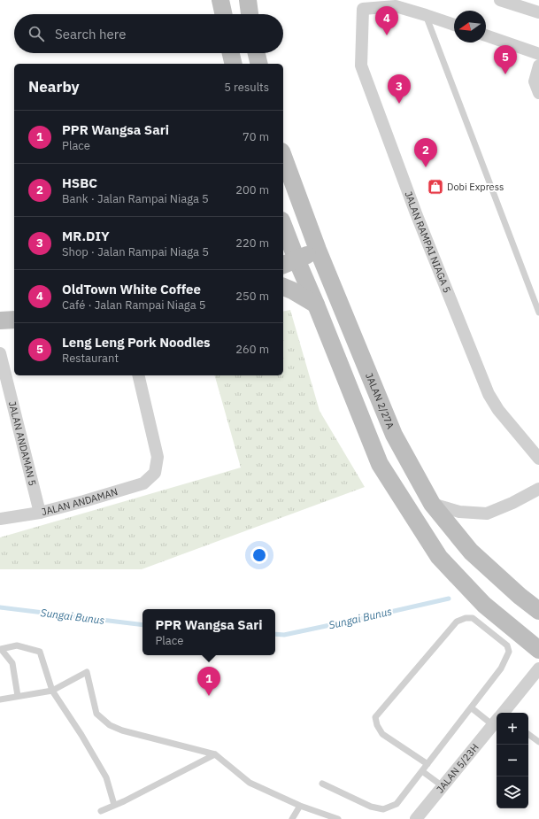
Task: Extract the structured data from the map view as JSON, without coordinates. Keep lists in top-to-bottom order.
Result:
{
  "streets": {
    "main road": ["JALAN 2/27A"],
    "street": [
      "JALAN RAMPAI NIAGA 5",
      "JALAN ANDAMAN 5",
      "JALAN ANDAMAN",
      "JALAN 5/23H"
    ]
  },
  "crossings": [
    ["JALAN ANDAMAN 5", "JALAN ANDAMAN"]
  ],
  "water": ["Sungai Bunus"],
  "places": {
    "shop": ["Dobi Express"]
  },
  "north": "left",
  "page": {
    "pins": [
      "4",
      "5",
      "3",
      "2",
      "1"
    ],
    "search": "Search here",
    "heading": ["Nearby", "5 results"],
    "list": [
      {
        "mark": "1",
        "name": "PPR Wangsa Sari",
        "note": "Place",
        "value": "70 m"
      },
      {
        "mark": "2",
        "name": "HSBC",
        "note": "Bank · Jalan Rampai Niaga 5",
        "value": "200 m"
      },
      {
        "mark": "3",
        "name": "MR.DIY",
        "note": "Shop · Jalan Rampai Niaga 5",
        "value": "220 m"
      },
      {
        "mark": "4",
        "name": "OldTown White Coffee",
        "note": "Café · Jalan Rampai Niaga 5",
        "value": "250 m"
      },
      {
        "mark": "5",
        "name": "Leng Leng Pork Noodles",
        "note": "Restaurant",
        "value": "260 m"
      }
    ],
    "popup": ["PPR Wangsa Sari", "Place"],
    "map_buttons": ["+", "−"]
  }
}
